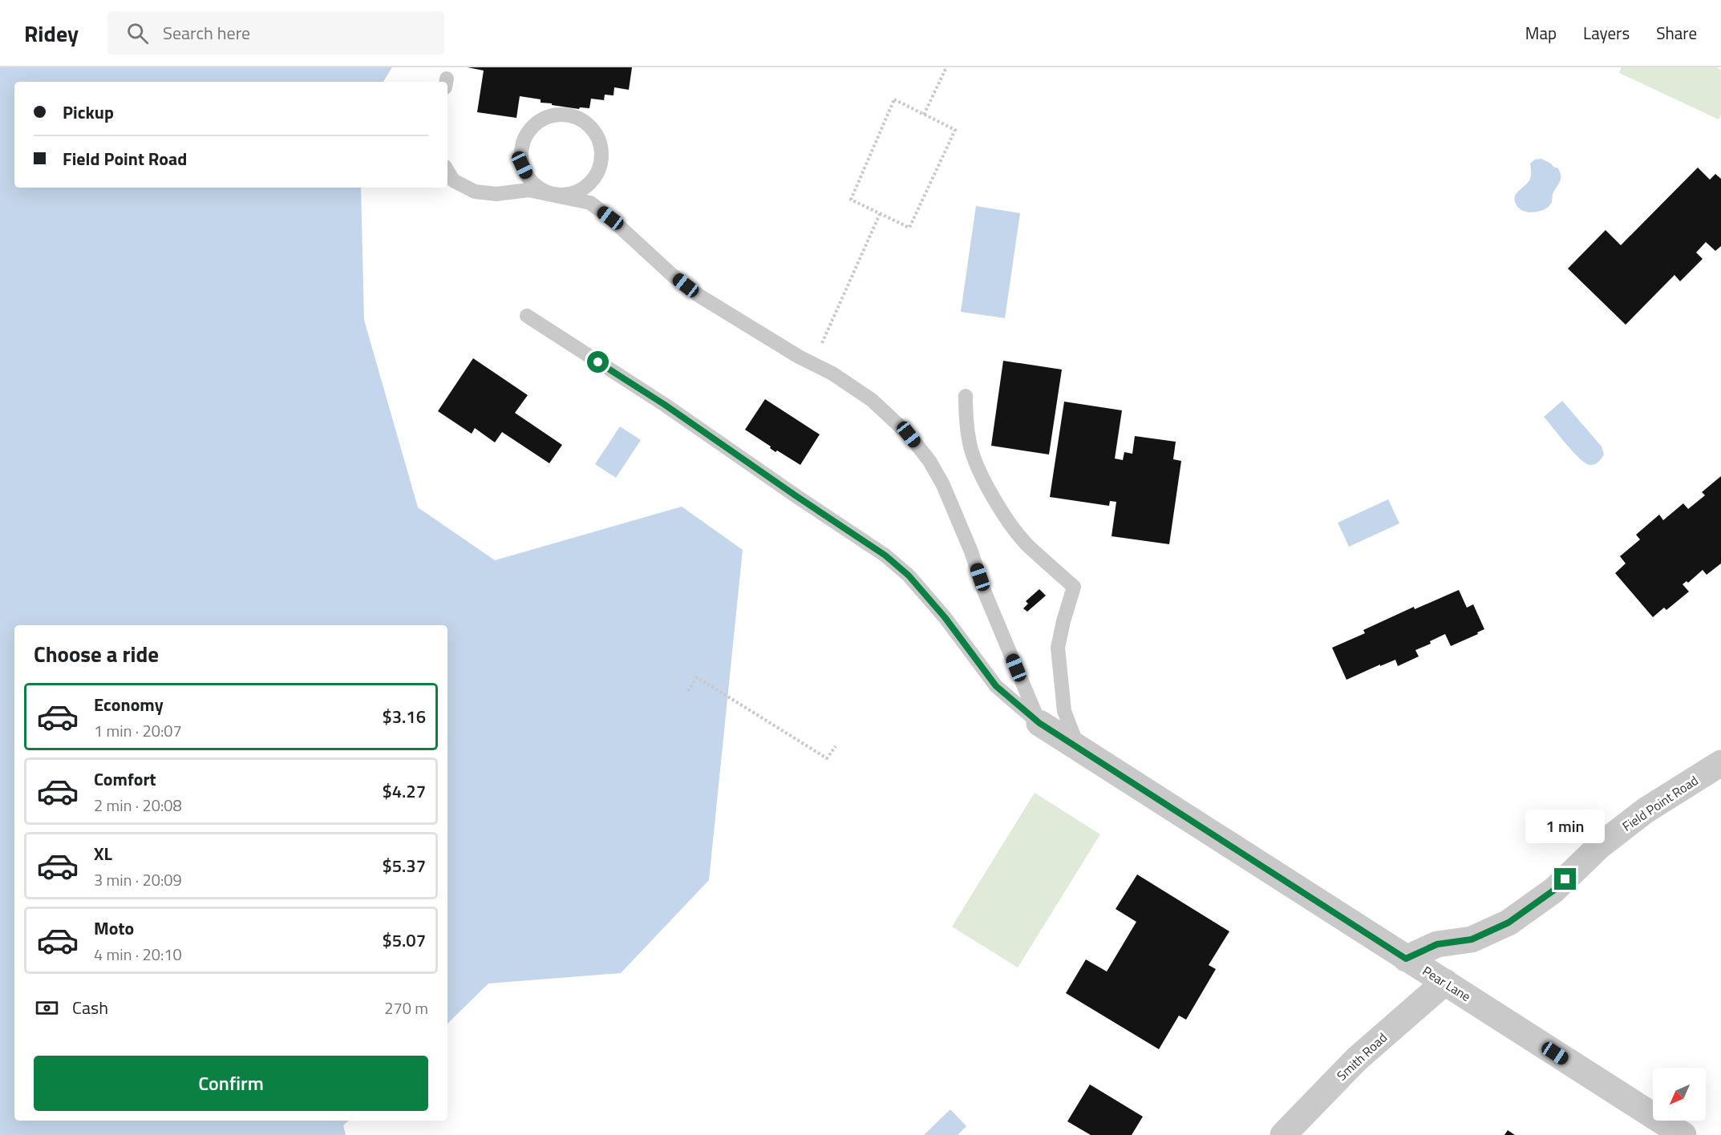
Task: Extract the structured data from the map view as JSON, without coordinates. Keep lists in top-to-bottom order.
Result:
{
  "streets": {
    "street": ["Field Point Road", "Pear Lane", "Smith Road"]
  },
  "crossings": [
    ["Field Point Road", "Pear Lane"],
    ["Pear Lane", "Smith Road"]
  ],
  "north": "bottom left",
  "page": {
    "header": "Ridey",
    "search": "Search here",
    "nav": ["Map", "Layers", "Share"],
    "banner": ["Pickup", "Field Point Road"],
    "heading": "Choose a ride",
    "list": [
      {
        "name": "Economy",
        "note": "1 min · 20:07",
        "value": "$3.16"
      },
      {
        "name": "Comfort",
        "note": "2 min · 20:08",
        "value": "$4.27"
      },
      {
        "name": "XL",
        "note": "3 min · 20:09",
        "value": "$5.37"
      },
      {
        "name": "Moto",
        "note": "4 min · 20:10",
        "value": "$5.07"
      }
    ],
    "bubble": "1 min",
    "pay": ["Cash", "270 m"],
    "buttons": "Confirm"
  }
}
